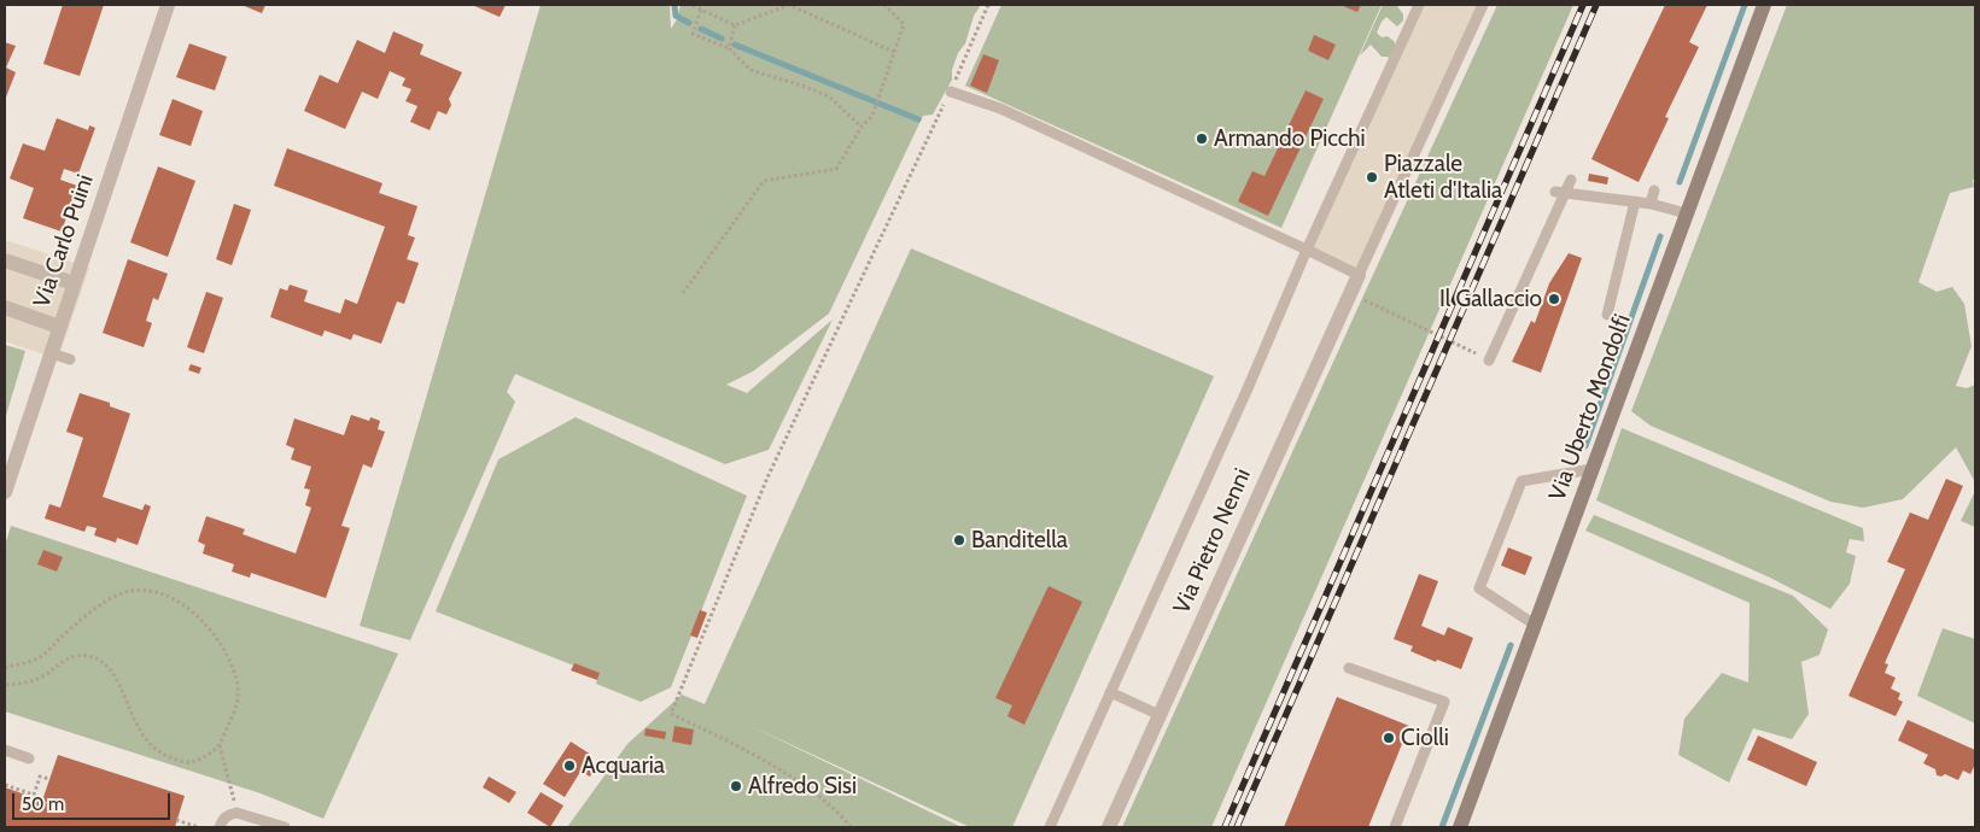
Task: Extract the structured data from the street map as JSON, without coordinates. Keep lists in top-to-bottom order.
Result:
{
  "streets": {
    "main road": ["Via Uberto Mondolfi"],
    "street": ["Via Carlo Puini", "Via Pietro Nenni"]
  },
  "places": [
    "Armando Picchi",
    "Piazzale Atleti d'Italia",
    "Il Gallaccio",
    "Banditella",
    "Ciolli",
    "Acquaria",
    "Alfredo Sisi"
  ],
  "scale_bar": "50 m"
}
